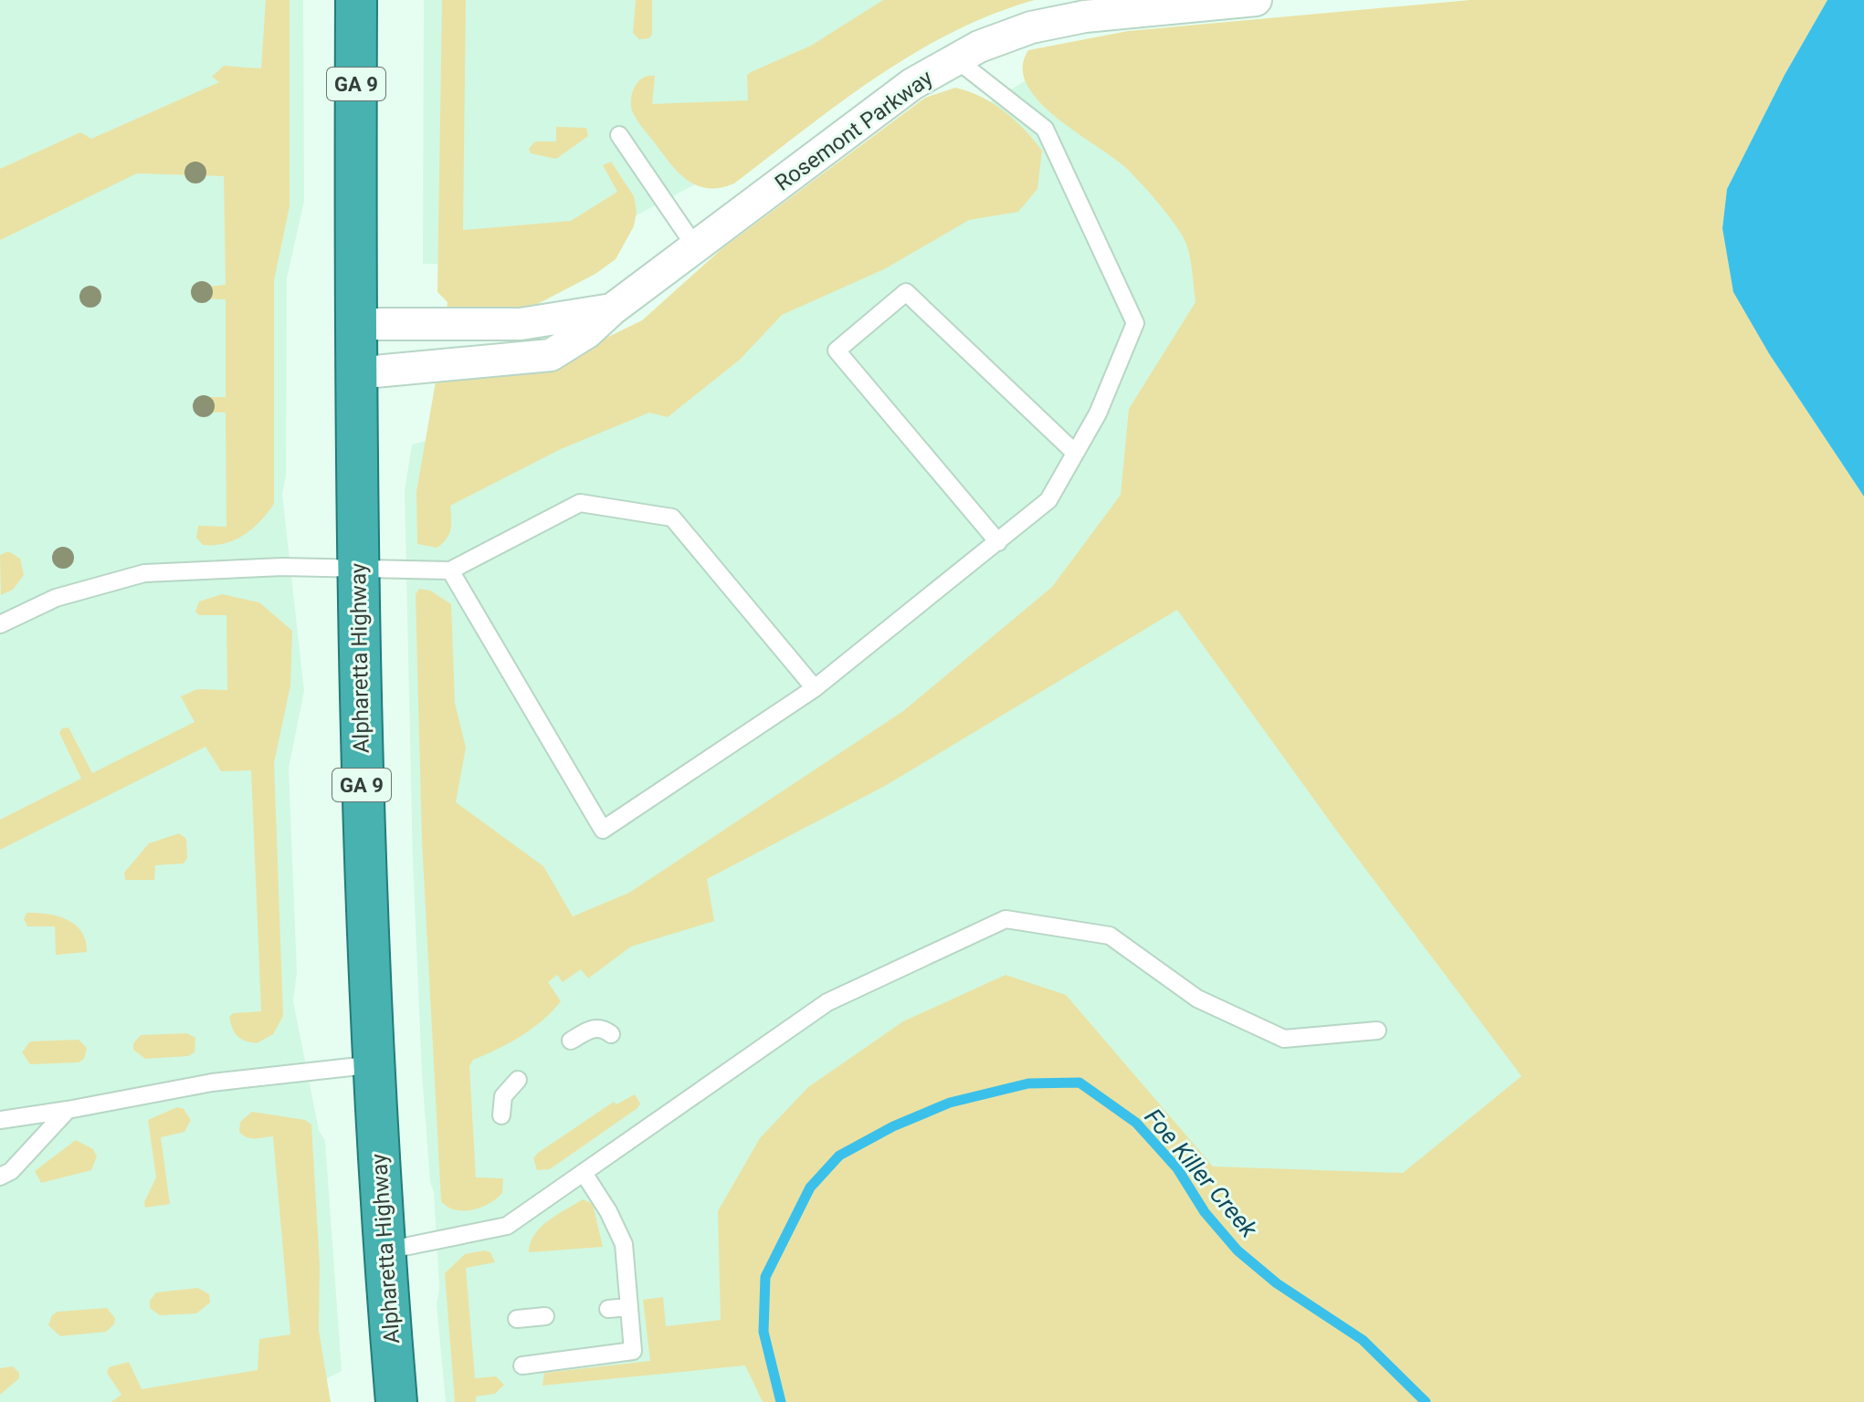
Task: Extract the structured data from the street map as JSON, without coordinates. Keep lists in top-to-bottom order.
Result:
{
  "streets": {
    "highway": ["GA 9", "Alpharetta Highway"],
    "street": ["Rosemont Parkway"]
  },
  "crossings": [
    ["Rosemont Parkway", "Alpharetta Highway"]
  ],
  "water": ["Foe Killer Creek"]
}
